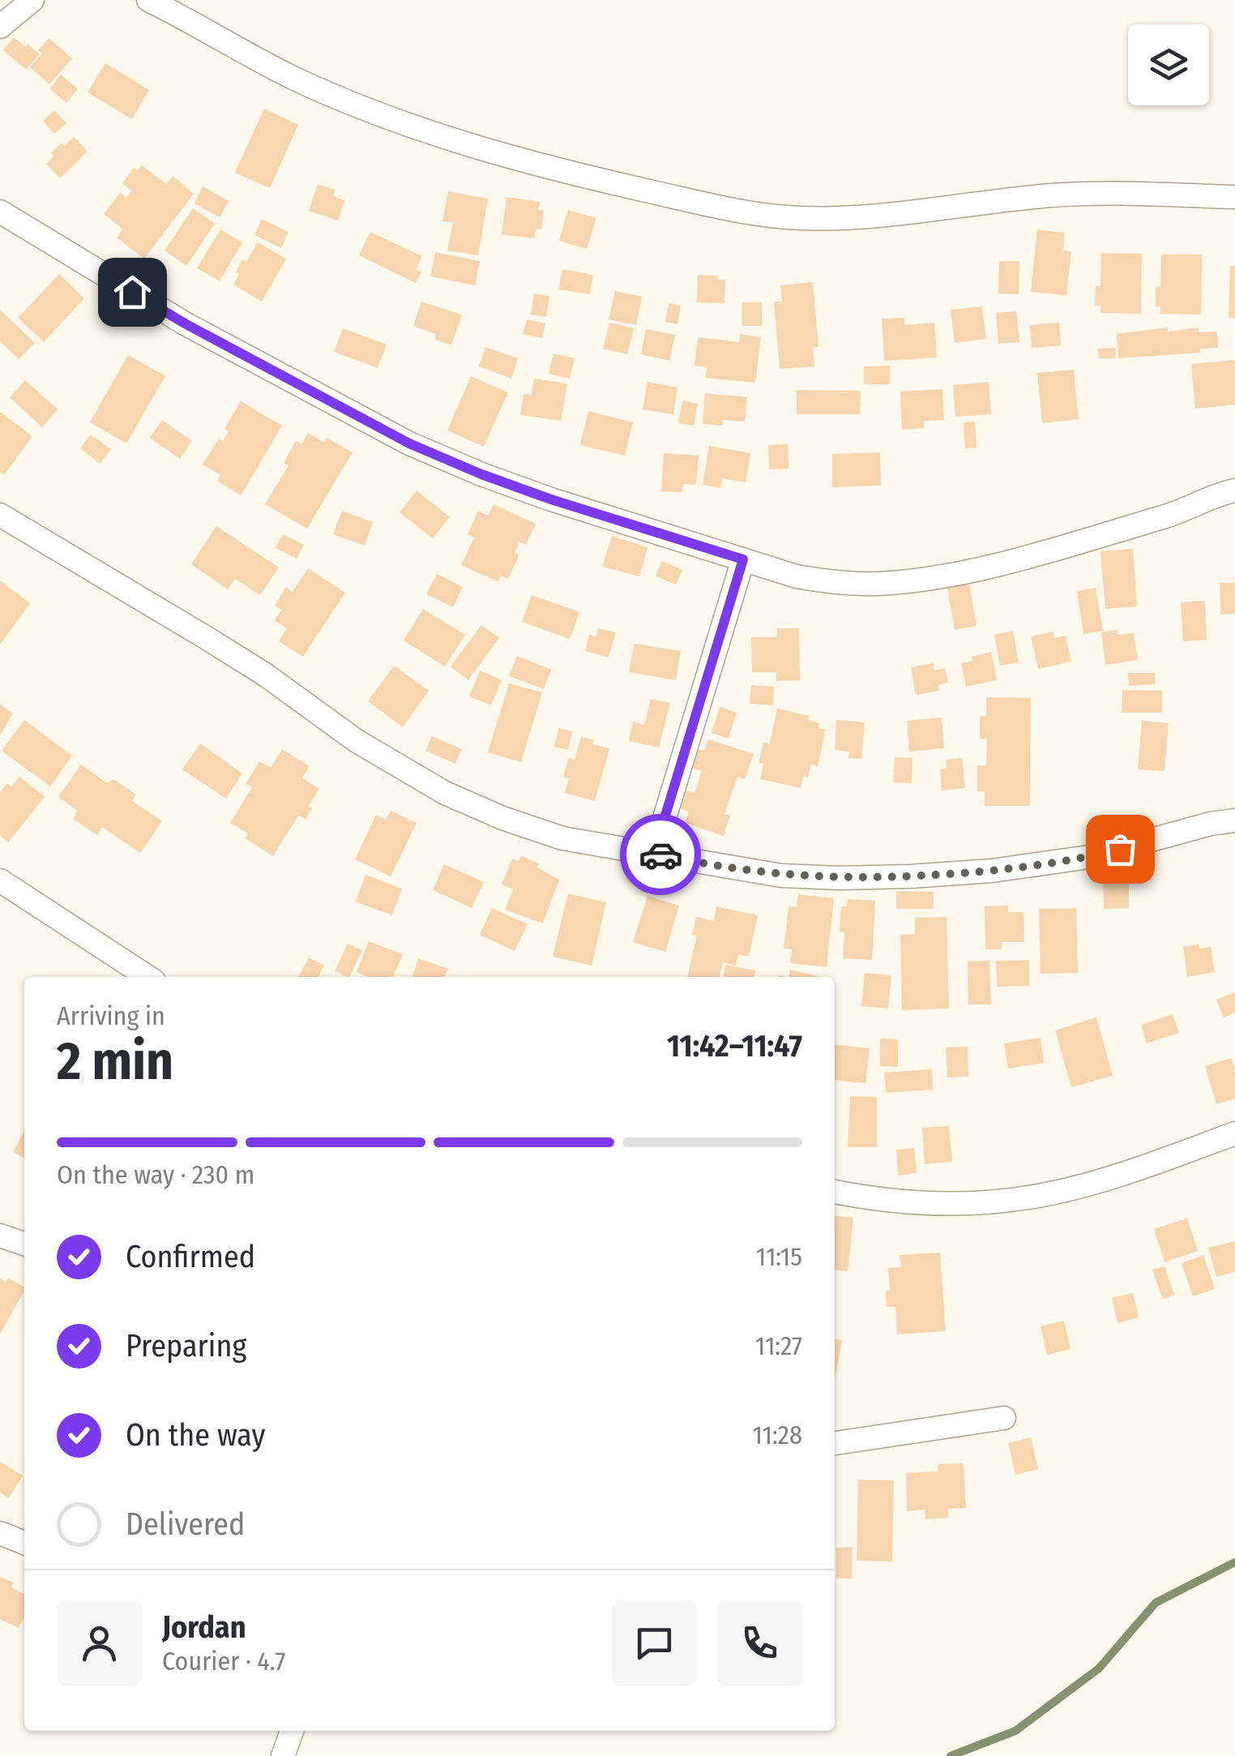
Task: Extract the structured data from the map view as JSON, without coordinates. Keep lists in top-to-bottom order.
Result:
{
  "page": {
    "heading": ["2 min", "Arriving in", "11:42–11:47"],
    "panel": ["Jordan", "Courier · 4.7"],
    "bar": "On the way · 230 m",
    "list": [
      ["Confirmed", "11:15"],
      ["Preparing", "11:27"],
      ["On the way", "11:28"],
      "Delivered"
    ]
  }
}
